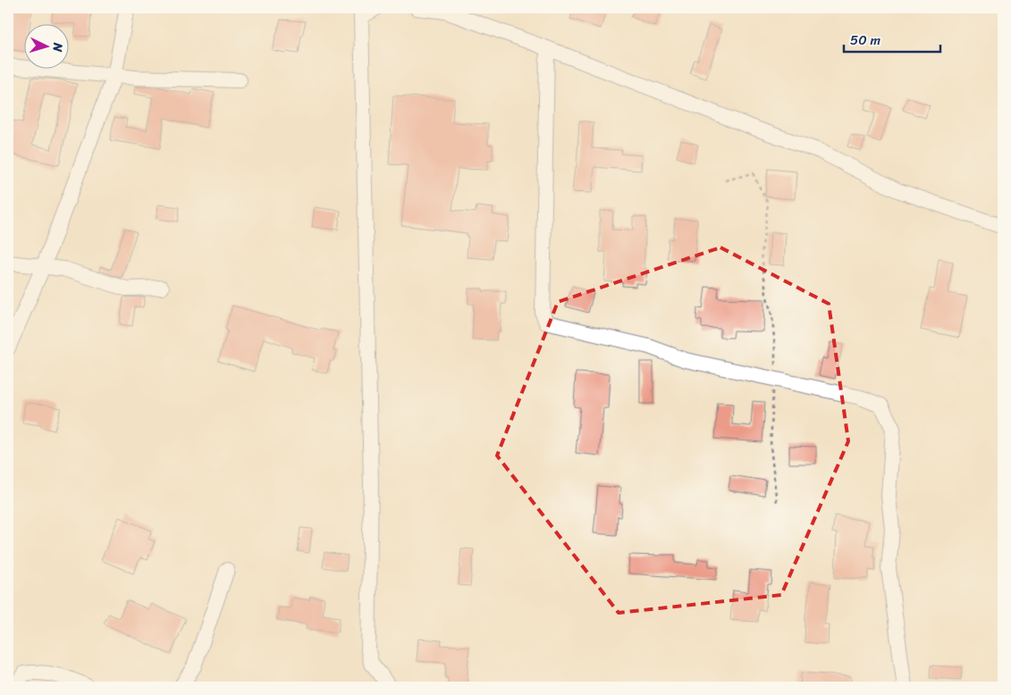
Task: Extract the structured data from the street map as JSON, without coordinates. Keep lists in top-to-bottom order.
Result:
{
  "scale_bar": "50 m",
  "north": "right"
}
